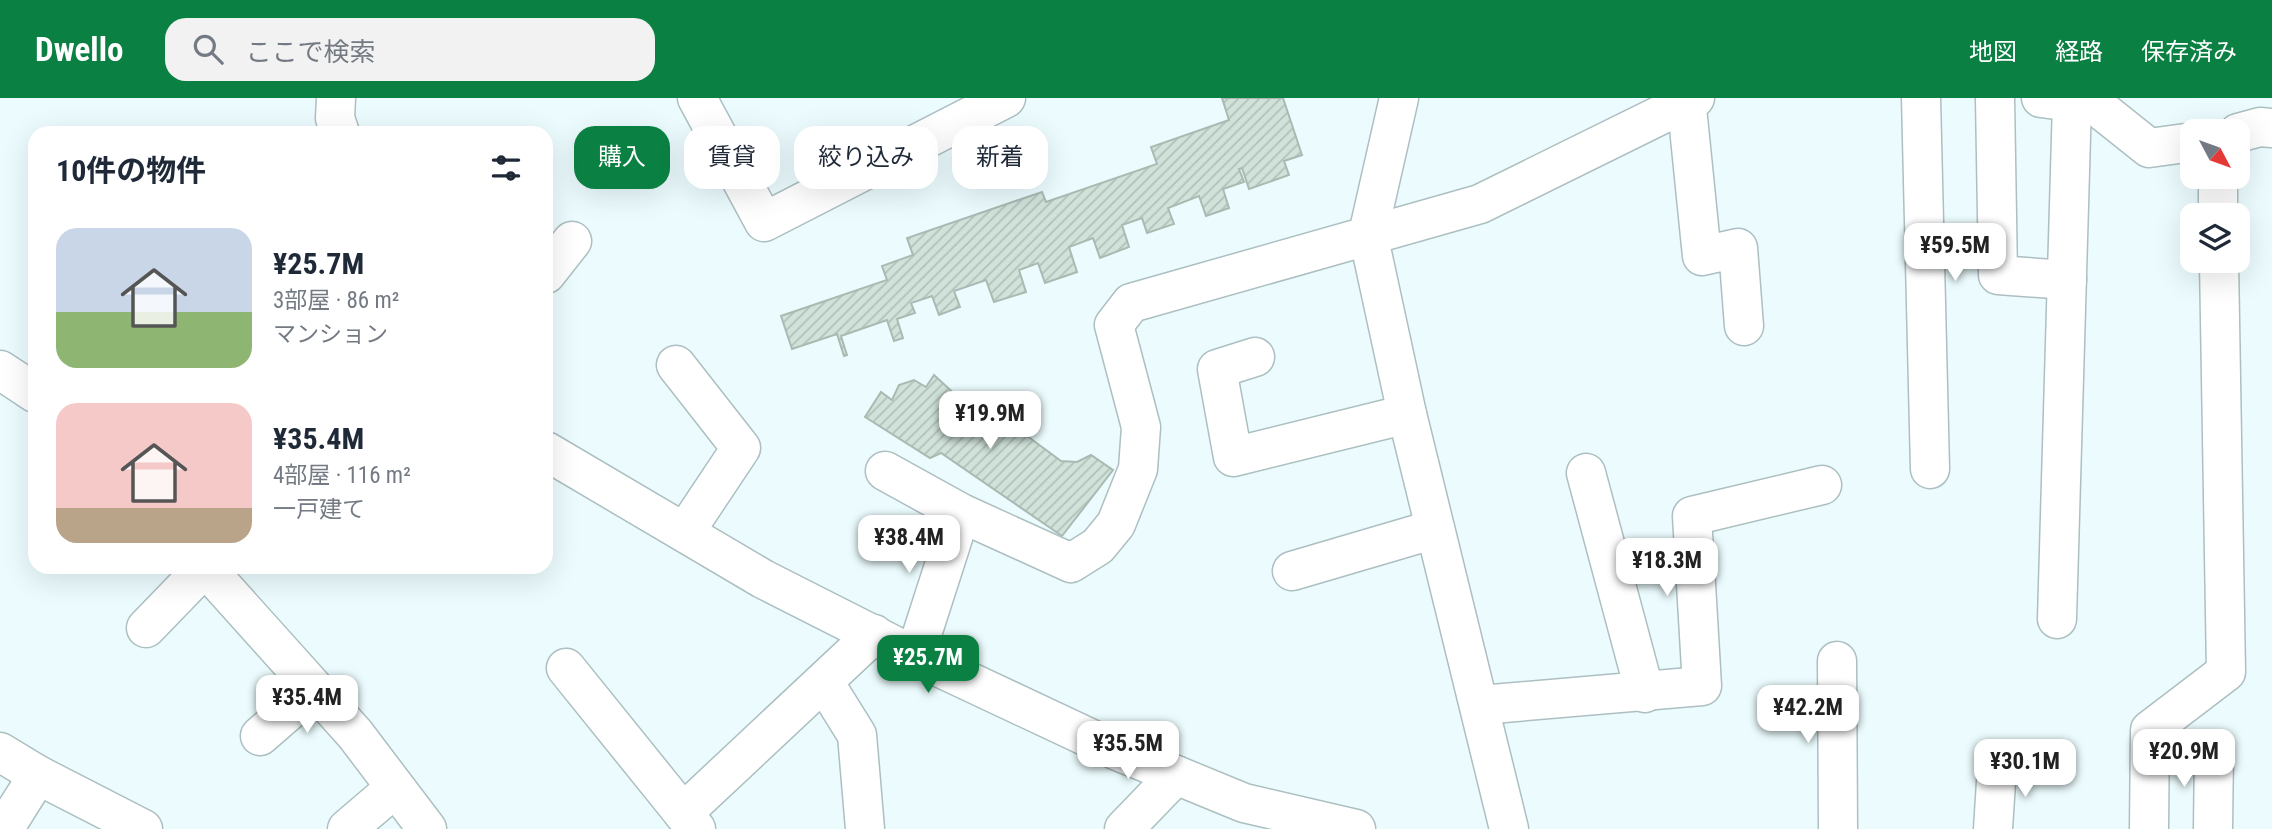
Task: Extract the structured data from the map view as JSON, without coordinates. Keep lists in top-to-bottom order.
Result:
{
  "north": "bottom right",
  "page": {
    "header": "Dwello",
    "search": "ここで検索",
    "nav": ["地図", "経路", "保存済み"],
    "chip": [
      "購入",
      "賃貸",
      "絞り込み",
      "新着"
    ],
    "heading": "10件の物件",
    "list": [
      {
        "name": "¥25.7M",
        "note": "3部屋 · 86 m² · マンション"
      },
      {
        "name": "¥35.4M",
        "note": "4部屋 · 116 m² · 一戸建て"
      }
    ],
    "price": [
      "¥59.5M",
      "¥19.9M",
      "¥38.4M",
      "¥18.3M",
      "¥25.7M",
      "¥35.4M",
      "¥42.2M",
      "¥35.5M",
      "¥20.9M",
      "¥30.1M"
    ]
  }
}
